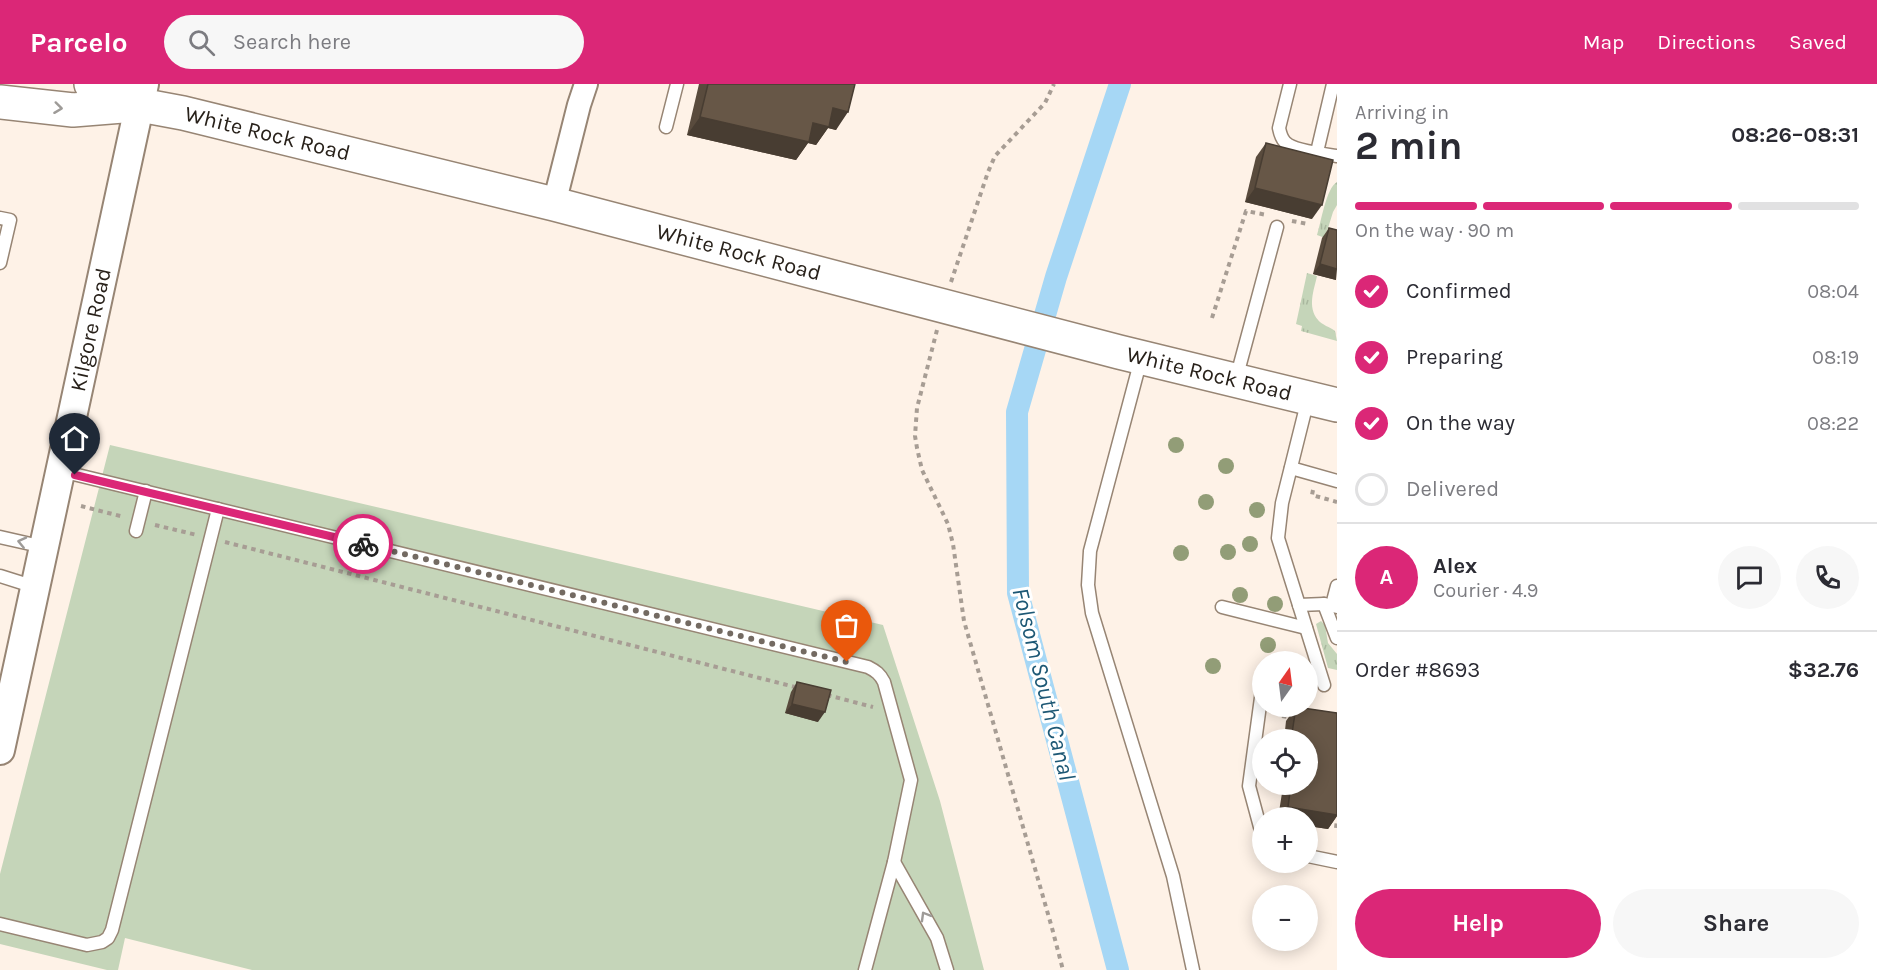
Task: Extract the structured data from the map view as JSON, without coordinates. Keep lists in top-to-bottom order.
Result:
{
  "streets": {
    "main road": ["White Rock Road"],
    "street": ["Kilgore Road"]
  },
  "crossings": [
    ["White Rock Road", "Kilgore Road"]
  ],
  "water": ["Folsom South Canal"],
  "north": "top",
  "page": {
    "header": "Parcelo",
    "search": "Search here",
    "nav": ["Map", "Directions", "Saved"],
    "heading": ["2 min", "Arriving in", "08:26–08:31"],
    "panel": [
      "Alex",
      "Courier · 4.9",
      "Order #8693",
      "$32.76"
    ],
    "bar": "On the way · 90 m",
    "list": [
      ["Confirmed", "08:04"],
      ["Preparing", "08:19"],
      ["On the way", "08:22"],
      "Delivered"
    ],
    "round": "A",
    "map_buttons": ["+", "−"],
    "buttons": ["Help", "Share"]
  }
}
